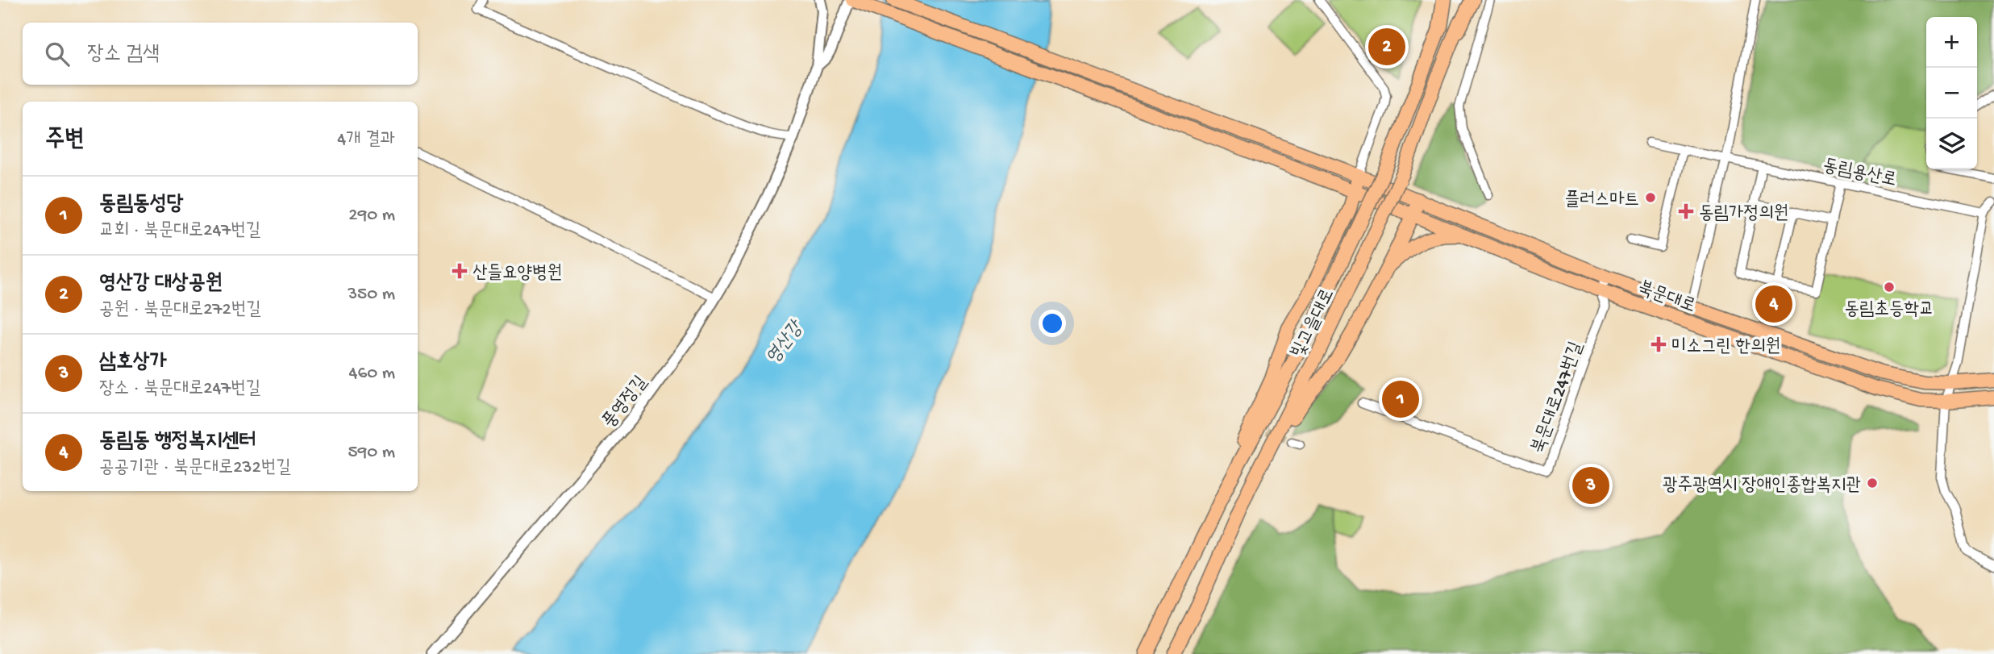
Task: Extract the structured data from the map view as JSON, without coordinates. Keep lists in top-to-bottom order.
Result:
{
  "streets": {
    "main road": ["북문대로", "빛고을대로"],
    "street": ["동림용산로", "북문대로247번길", "풍영정길"]
  },
  "crossings": [
    ["북문대로", "북문대로247번길"],
    ["북문대로", "풍영정길"]
  ],
  "water": ["영산강"],
  "places": {
    "other": ["플러스마트", "동림초등학교", "광주광역시 장애인종합복지관"],
    "health": ["동림가정의원", "산들요양병원", "미소그린 한의원"]
  },
  "page": {
    "map_buttons": ["+", "−"],
    "search": "장소 검색",
    "pins": [
      "2",
      "4",
      "1",
      "3"
    ],
    "heading": ["주변", "4개 결과"],
    "list": [
      {
        "mark": "1",
        "name": "동림동성당",
        "note": "교회 · 북문대로247번길",
        "value": "290 m"
      },
      {
        "mark": "2",
        "name": "영산강 대상공원",
        "note": "공원 · 북문대로272번길",
        "value": "350 m"
      },
      {
        "mark": "3",
        "name": "삼호상가",
        "note": "장소 · 북문대로247번길",
        "value": "460 m"
      },
      {
        "mark": "4",
        "name": "동림동 행정복지센터",
        "note": "공공기관 · 북문대로232번길",
        "value": "590 m"
      }
    ]
  }
}
